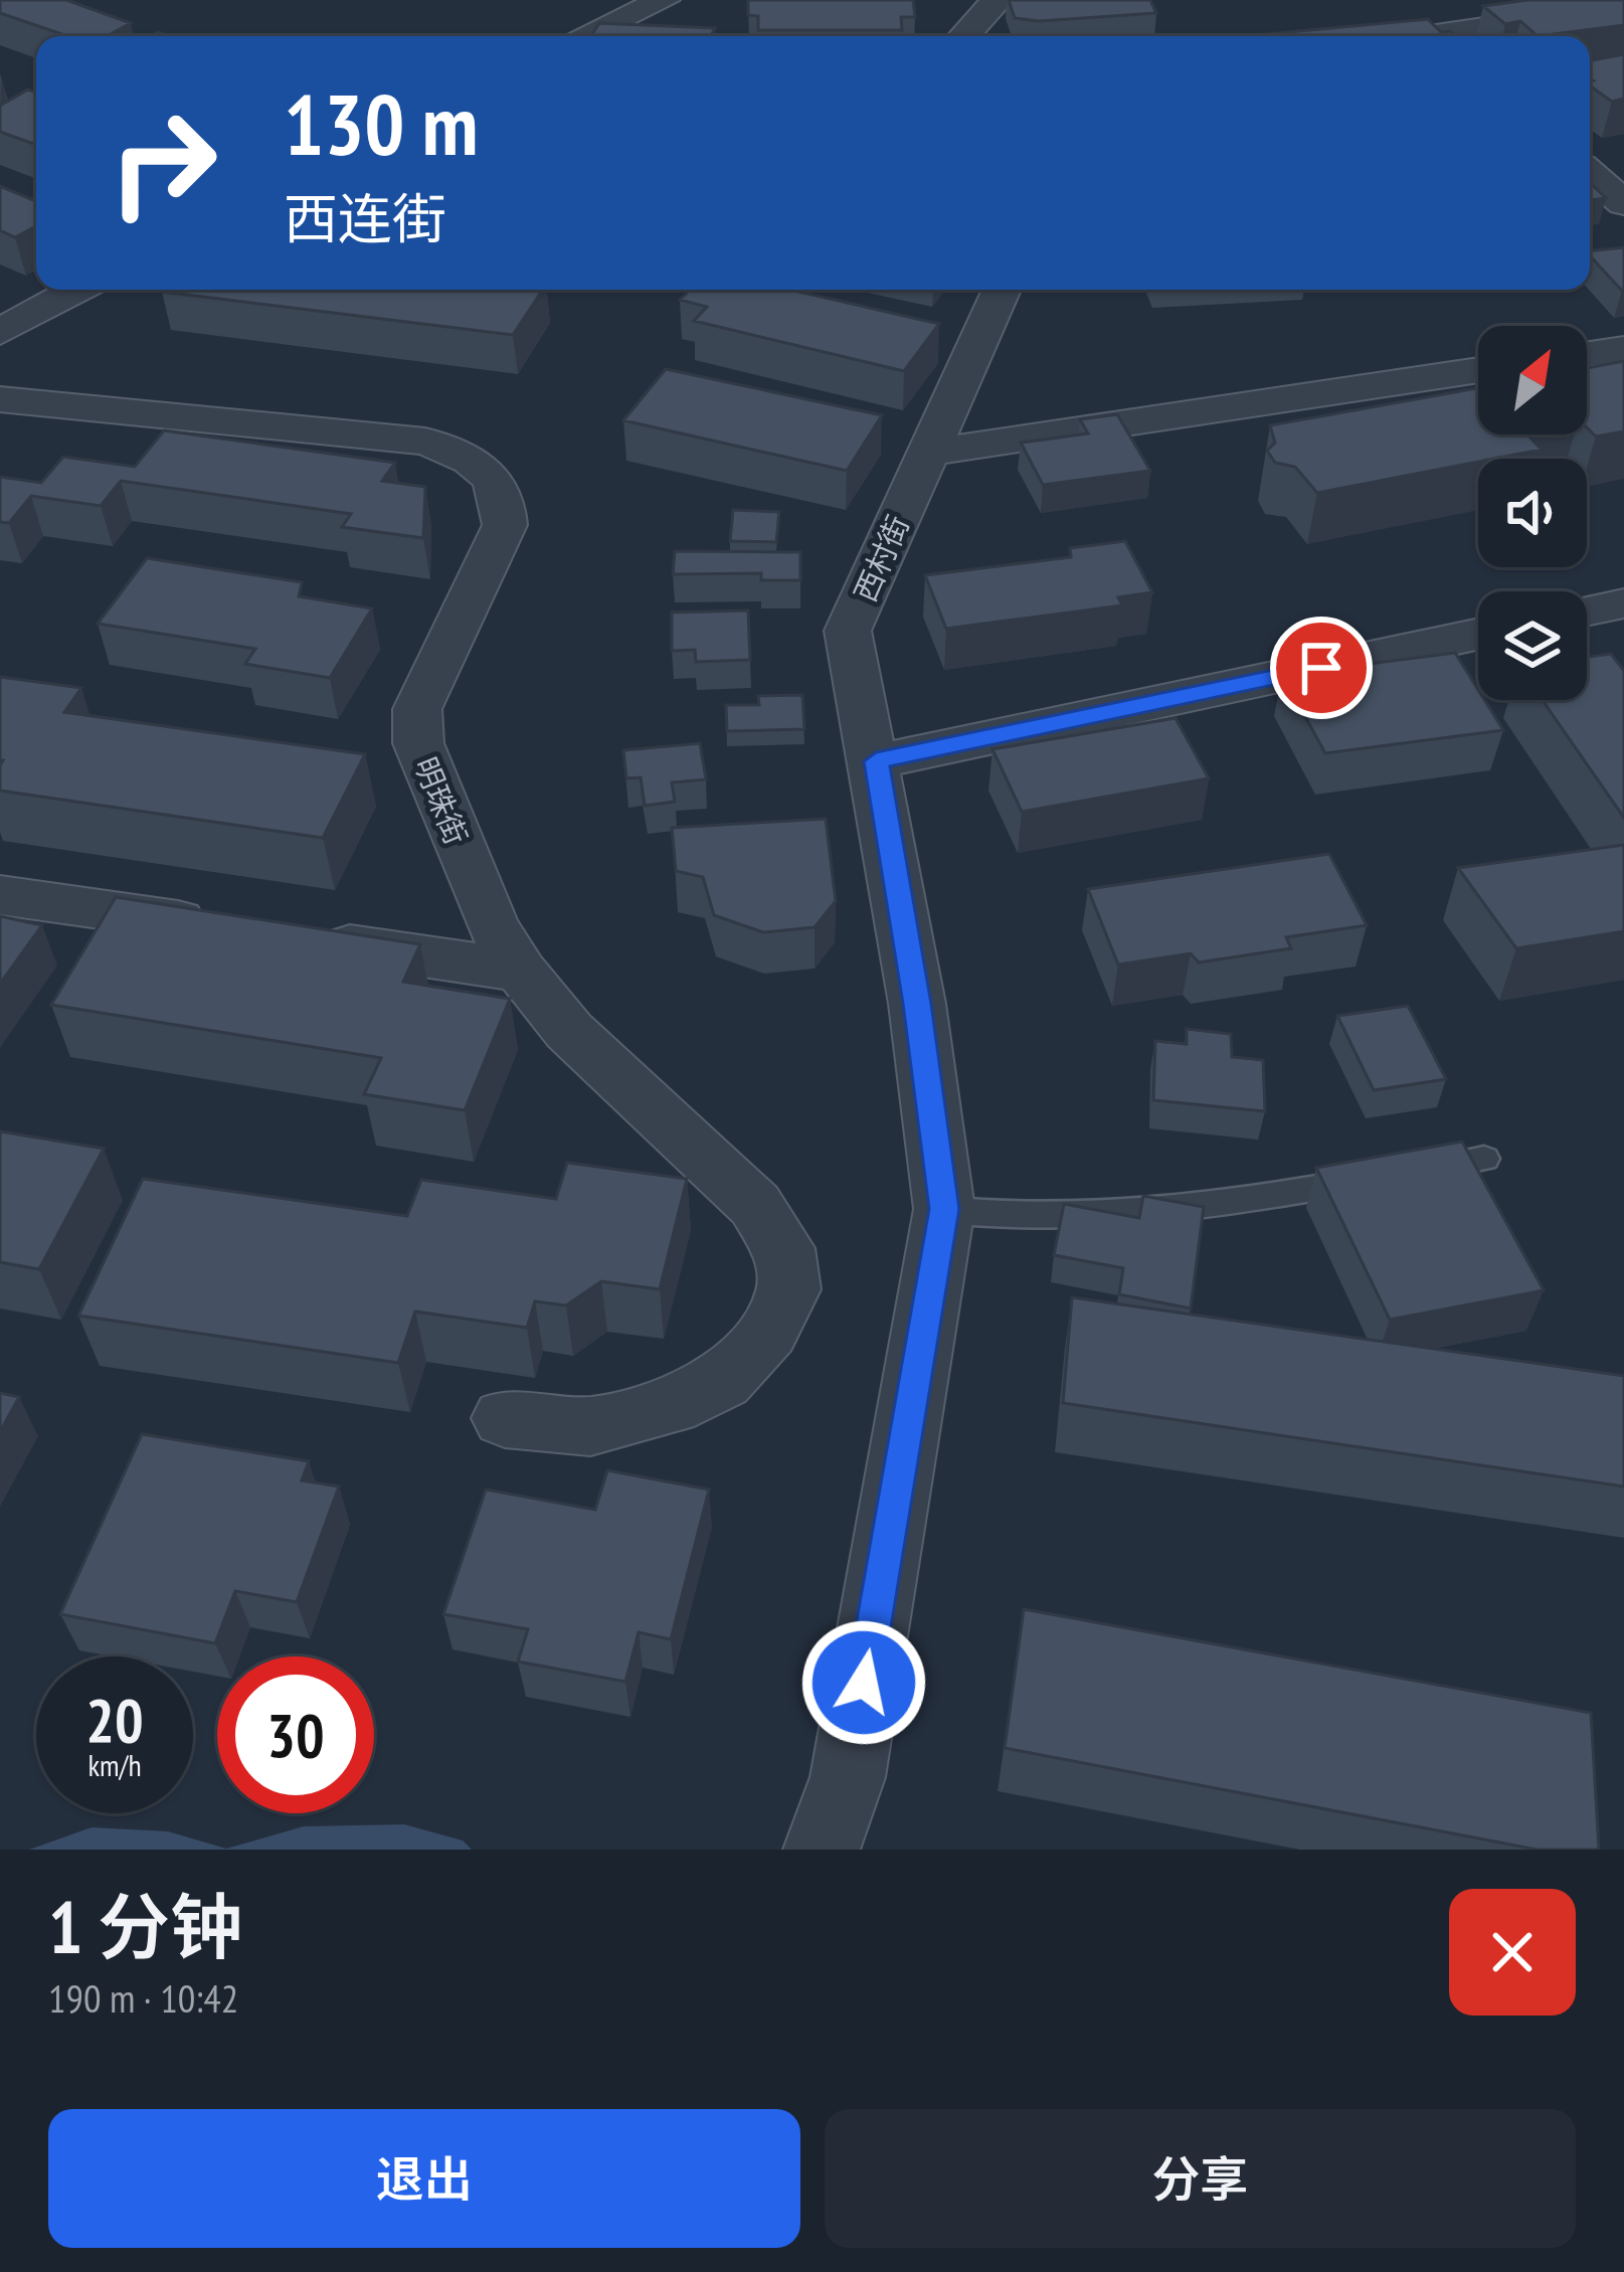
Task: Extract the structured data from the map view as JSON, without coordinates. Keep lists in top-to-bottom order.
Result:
{
  "streets": {
    "street": ["西村街", "明珠街"]
  },
  "north": "top right",
  "page": {
    "turn": ["130 m", "西连街"],
    "speed": "20 km/h",
    "limit": "30",
    "heading": ["1 分钟", "190 m · 10:42"],
    "buttons": ["退出", "分享"]
  }
}
